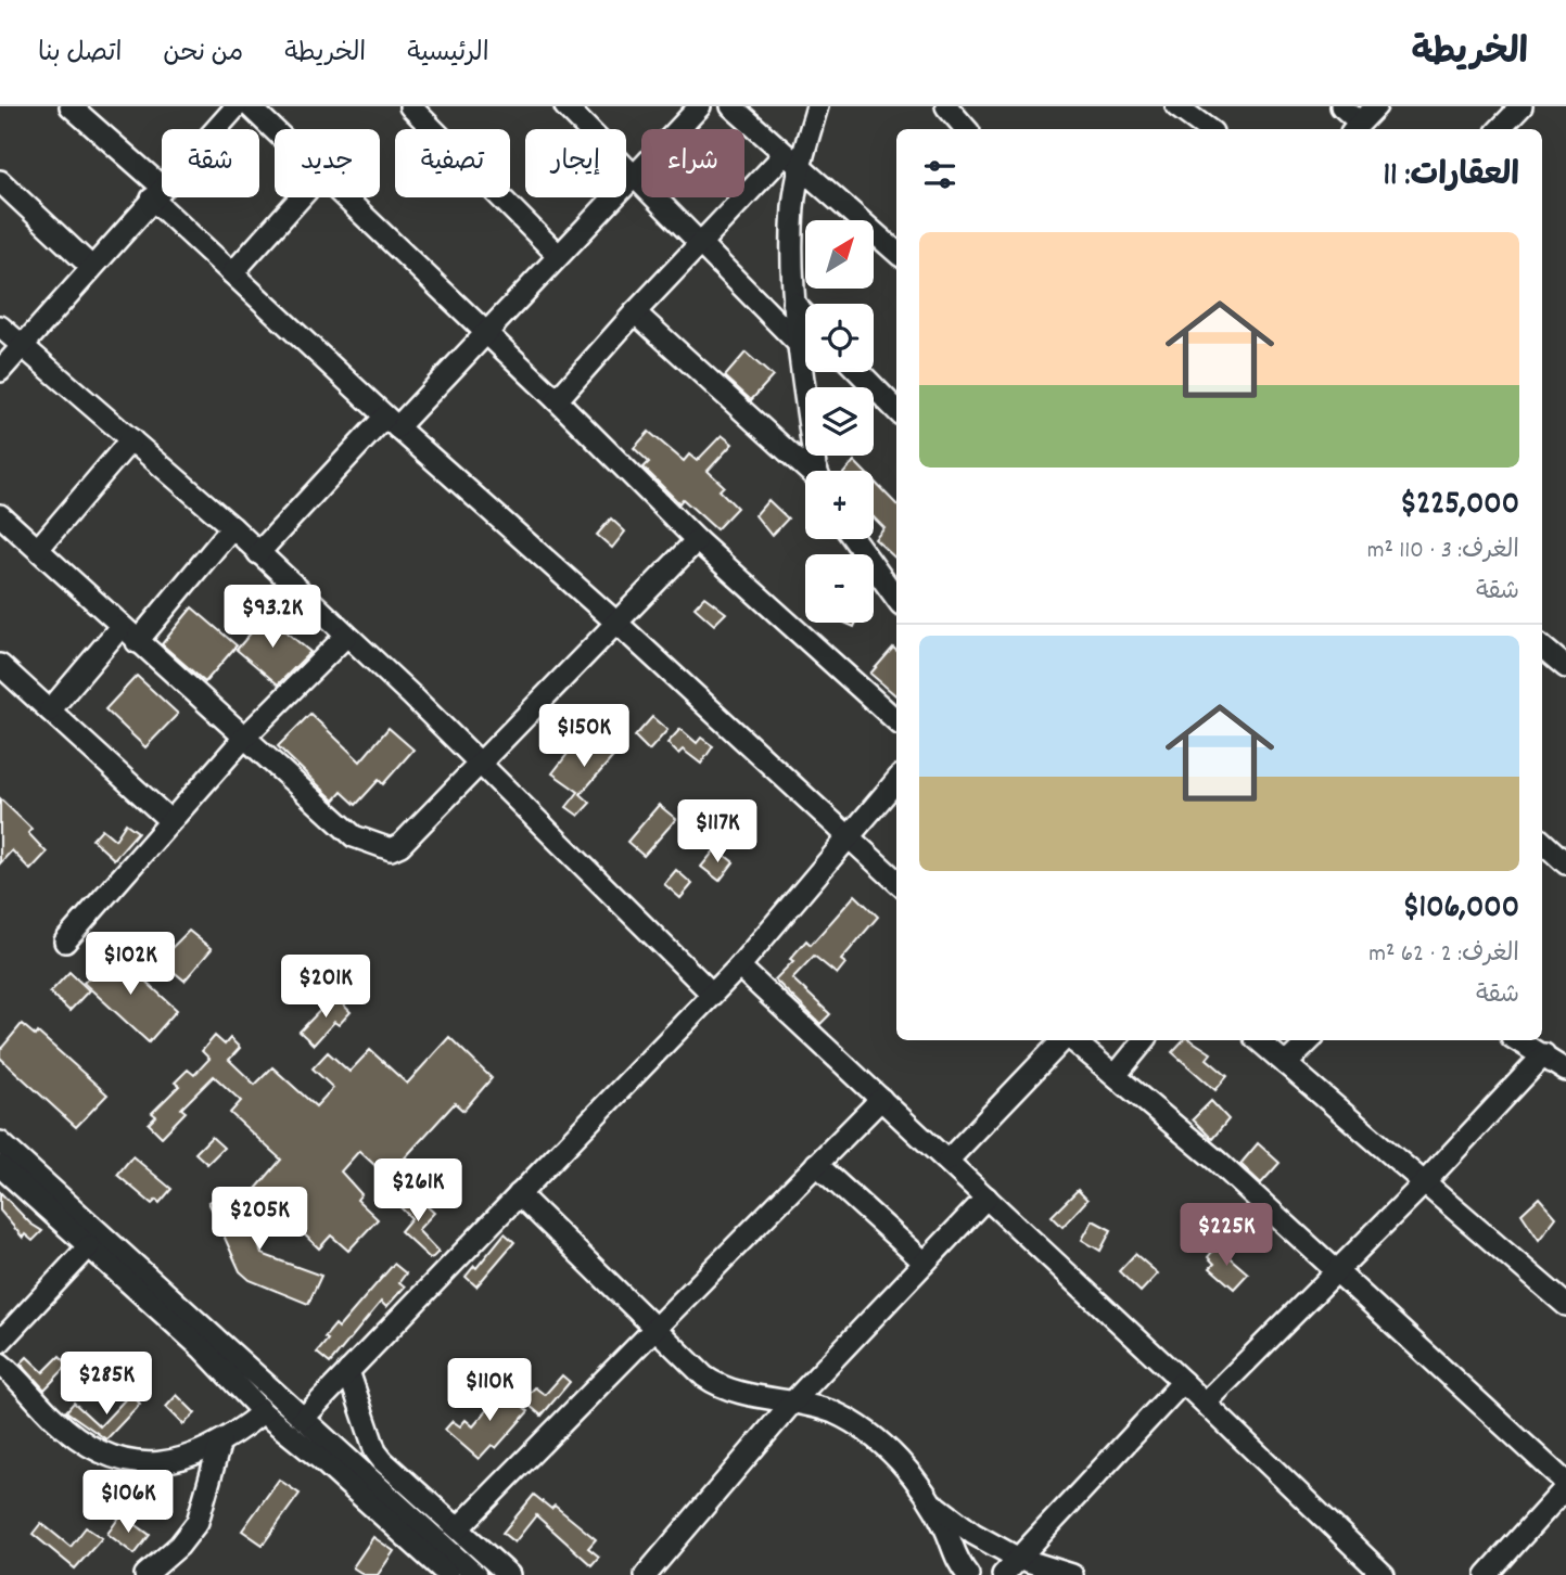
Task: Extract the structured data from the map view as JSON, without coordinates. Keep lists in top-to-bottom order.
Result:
{
  "north": "top right",
  "page": {
    "header": "الخريطة",
    "nav": [
      "الرئيسية",
      "الخريطة",
      "من نحن",
      "اتصل بنا"
    ],
    "chip": [
      "شراء",
      "إيجار",
      "تصفية",
      "جديد",
      "شقة"
    ],
    "heading": "العقارات: 11",
    "map_buttons": ["+", "−"],
    "list": [
      {
        "name": "$225,000",
        "note": "الغرف: 3 · 110 m² · شقة"
      },
      {
        "name": "$106,000",
        "note": "الغرف: 2 · 62 m² · شقة"
      }
    ],
    "price": [
      "$93.2K",
      "$150K",
      "$117K",
      "$102K",
      "$201K",
      "$261K",
      "$205K",
      "$225K",
      "$285K",
      "$110K",
      "$106K"
    ]
  }
}
